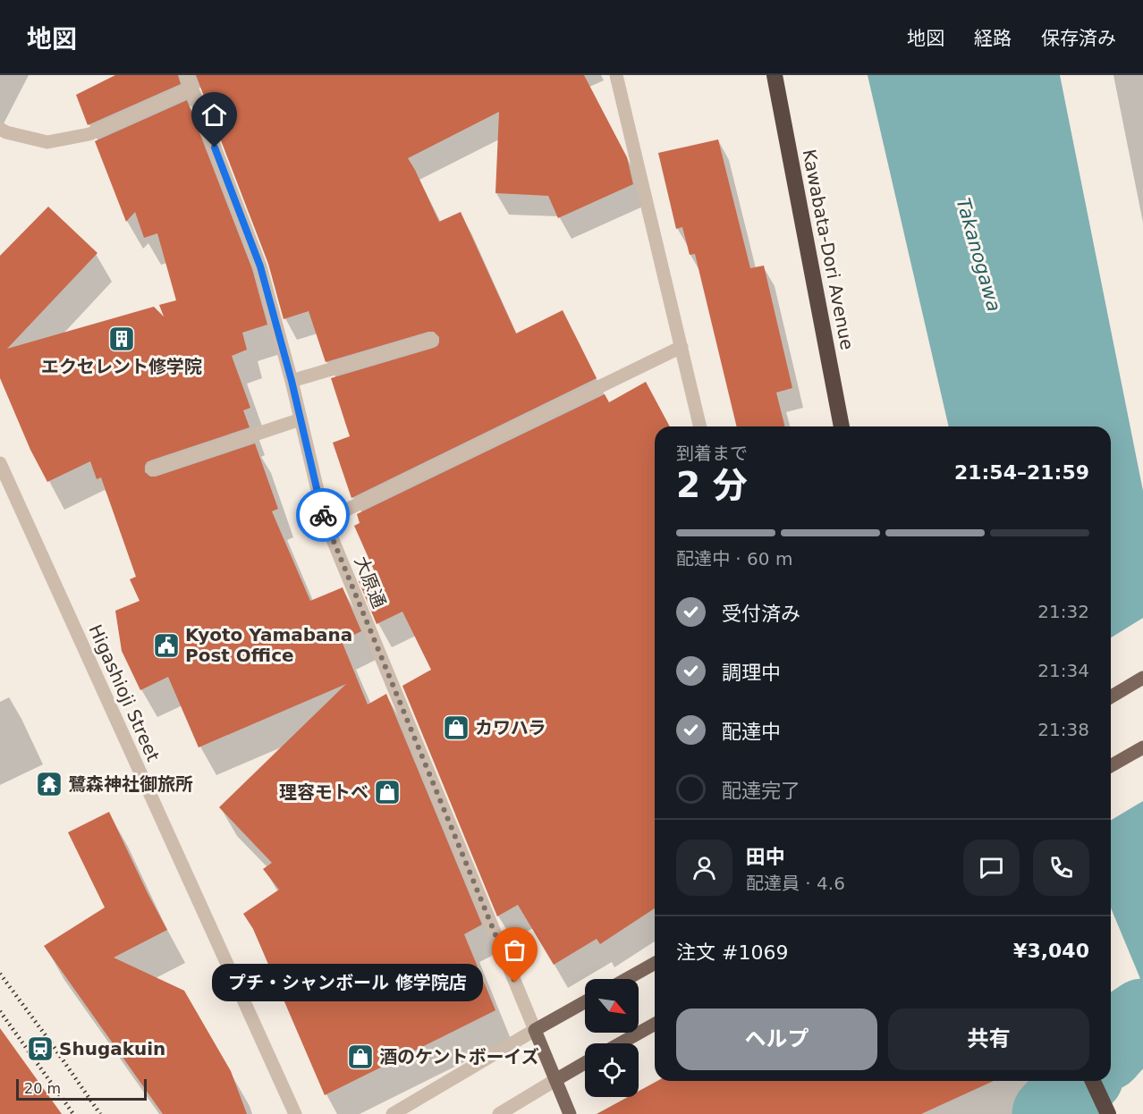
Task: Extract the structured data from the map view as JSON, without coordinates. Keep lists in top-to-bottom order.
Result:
{
  "streets": {
    "highway": ["Kawabata-Dori Avenue"],
    "street": ["大原通", "Higashioji Street"]
  },
  "water": ["Takanogawa"],
  "places": {
    "building": ["エクセレント修学院"],
    "public building": ["Kyoto Yamabana Post Office"],
    "shop": ["カワハラ", "理容モトベ", "酒のケントボーイズ"],
    "temple": ["鷺森神社御旅所"],
    "other": ["プチ・シャンボール 修学院店"],
    "station": ["Shugakuin"]
  },
  "scale_bar": "20 m",
  "north": "bottom right",
  "page": {
    "header": "地図",
    "nav": ["地図", "経路", "保存済み"],
    "heading": ["2 分", "到着まで", "21:54–21:59"],
    "panel": [
      "田中",
      "配達員 · 4.6",
      "注文 #1069",
      "¥3,040"
    ],
    "bar": "配達中 · 60 m",
    "list": [
      ["受付済み", "21:32"],
      ["調理中", "21:34"],
      ["配達中", "21:38"],
      "配達完了"
    ],
    "bubble": "プチ・シャンボール 修学院店",
    "buttons": ["ヘルプ", "共有"],
    "scale": "20 m"
  }
}
